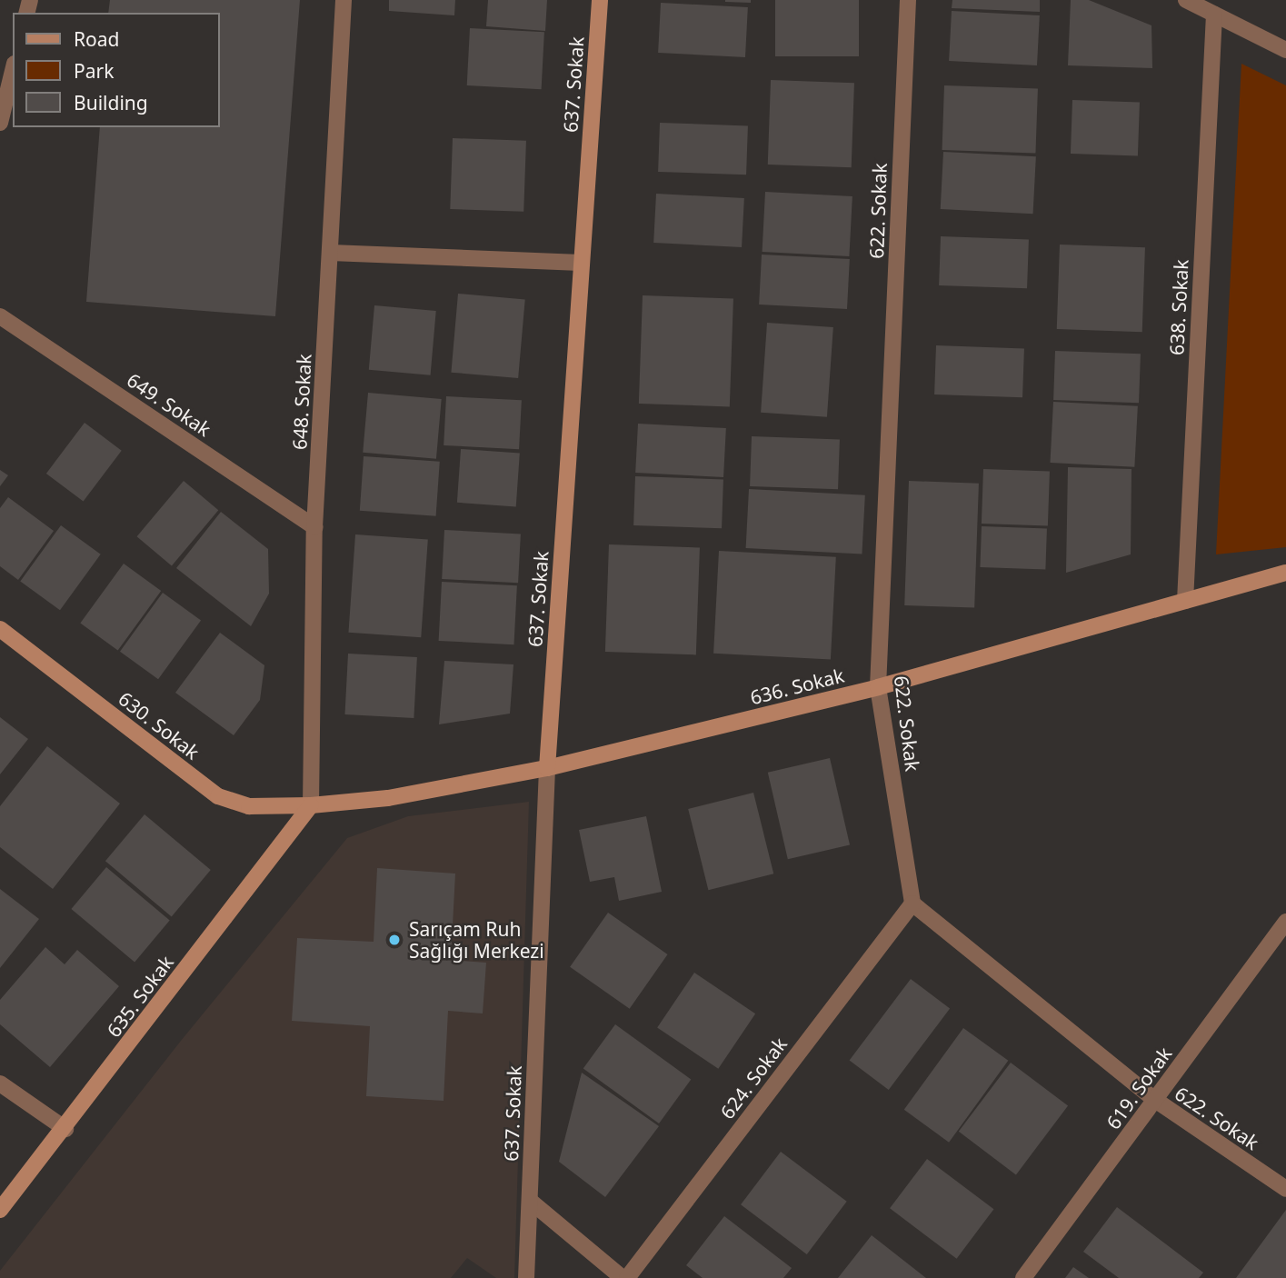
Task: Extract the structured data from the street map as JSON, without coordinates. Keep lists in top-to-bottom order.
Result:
{
  "streets": {
    "street": [
      "637. Sokak",
      "622. Sokak",
      "638. Sokak",
      "648. Sokak",
      "649. Sokak",
      "636. Sokak",
      "630. Sokak",
      "635. Sokak",
      "624. Sokak",
      "619. Sokak"
    ]
  },
  "crossings": [
    ["637. Sokak", "636. Sokak"],
    ["622. Sokak", "636. Sokak"],
    ["622. Sokak", "624. Sokak"],
    ["622. Sokak", "619. Sokak"],
    ["638. Sokak", "636. Sokak"],
    ["648. Sokak", "649. Sokak"],
    ["648. Sokak", "636. Sokak"],
    ["648. Sokak", "630. Sokak"],
    ["648. Sokak", "635. Sokak"],
    ["636. Sokak", "630. Sokak"],
    ["636. Sokak", "635. Sokak"],
    ["630. Sokak", "635. Sokak"]
  ],
  "places": ["Sarıçam Ruh Sağlığı Merkezi"],
  "legend": ["Road", "Park", "Building"]
}
